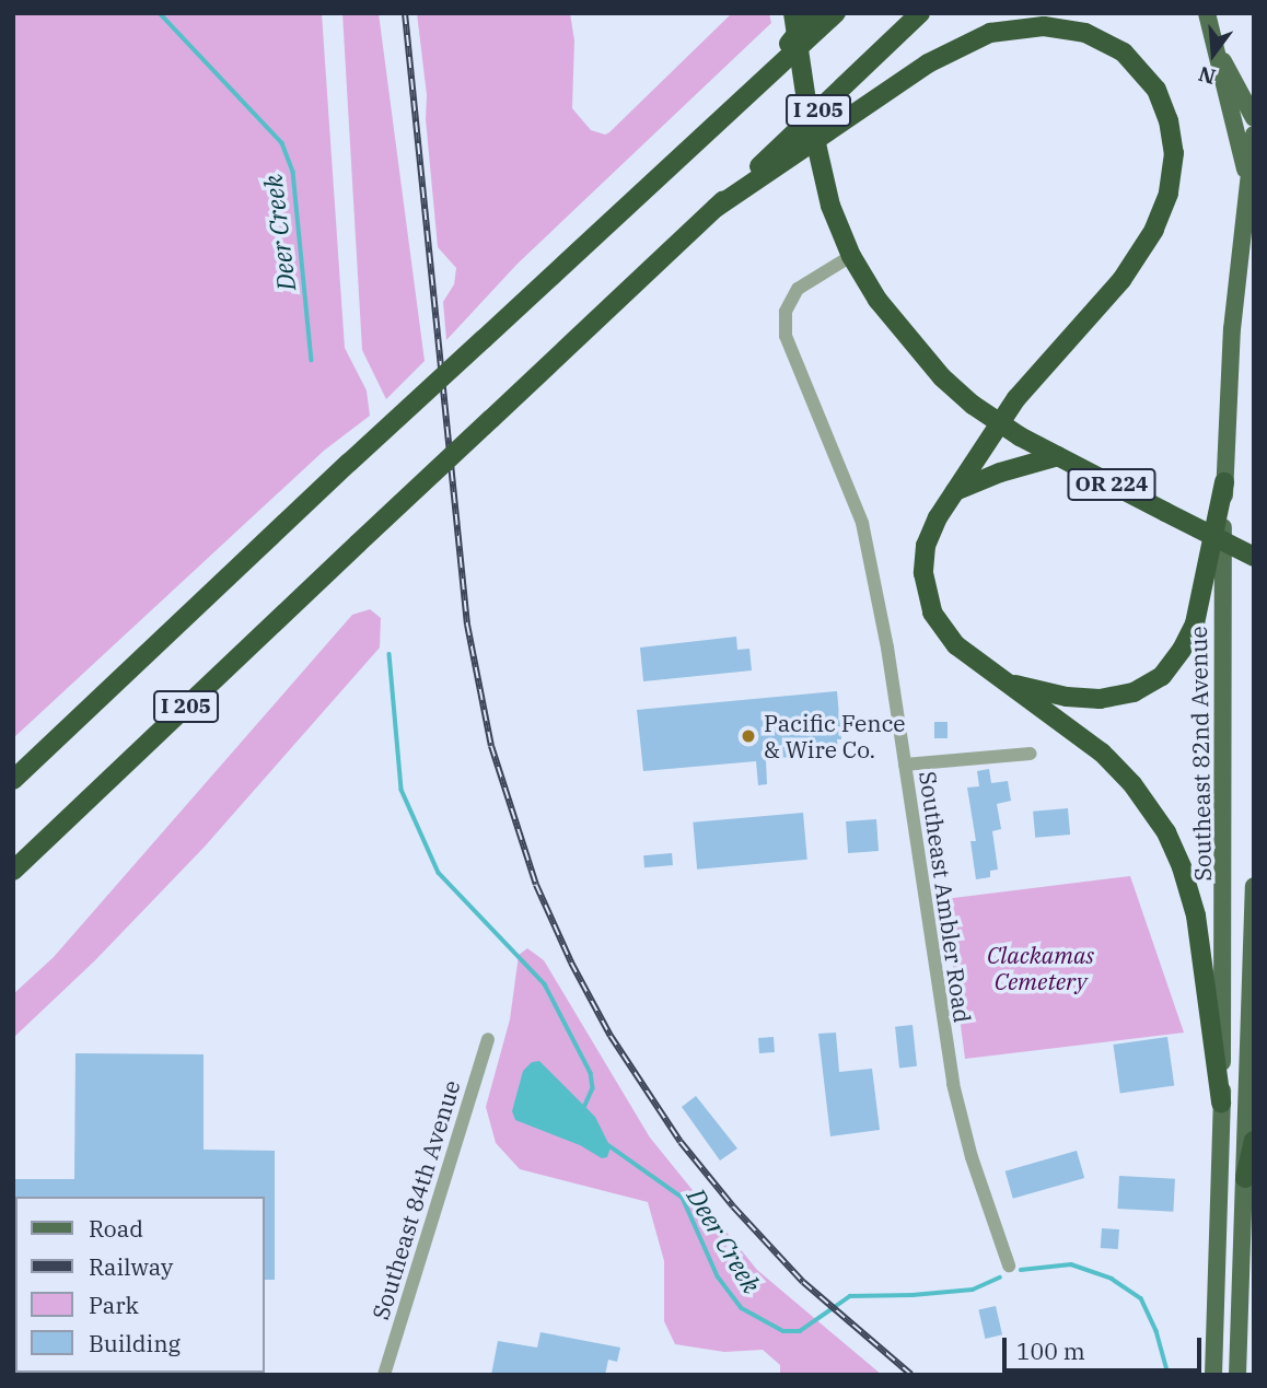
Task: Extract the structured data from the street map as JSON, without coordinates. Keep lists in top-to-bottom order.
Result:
{
  "streets": {
    "highway": ["I 205", "OR 224"],
    "main road": ["Southeast 82nd Avenue"],
    "street": ["Southeast Ambler Road", "Southeast 84th Avenue"]
  },
  "crossings": [
    ["OR 224", "Southeast Ambler Road"]
  ],
  "water": ["Deer Creek"],
  "parks": ["Clackamas Cemetery"],
  "places": ["Pacific Fence & Wire Co."],
  "legend": [
    "Road",
    "Railway",
    "Park",
    "Building"
  ],
  "scale_bar": "100 m",
  "north": "bottom"
}
